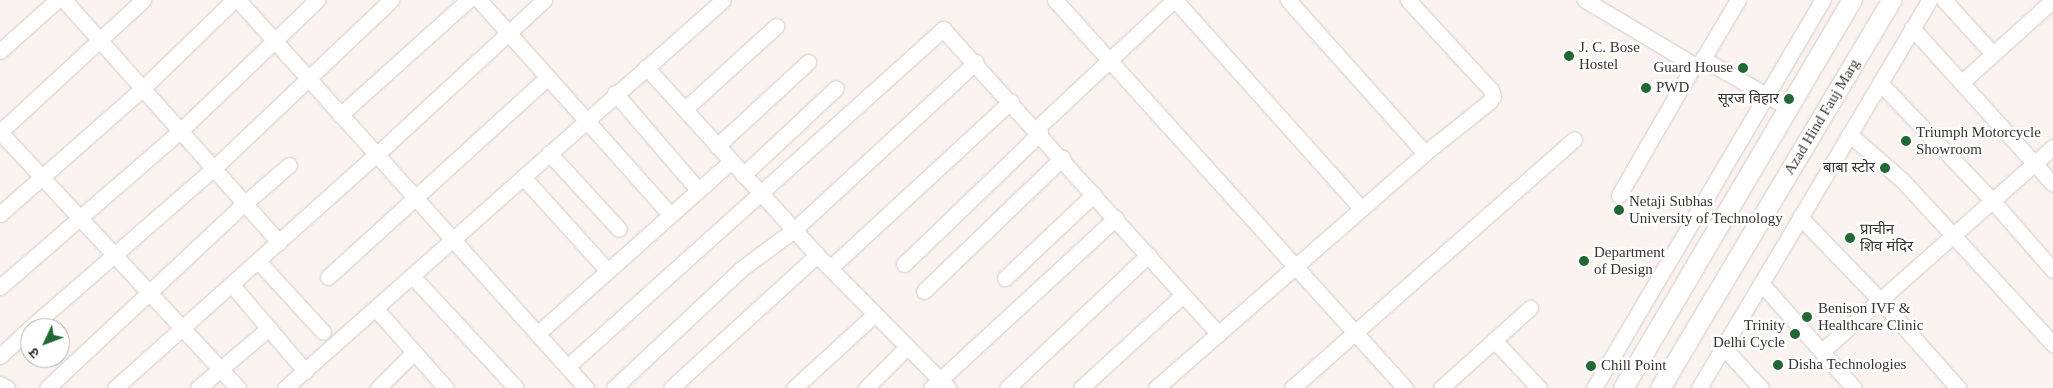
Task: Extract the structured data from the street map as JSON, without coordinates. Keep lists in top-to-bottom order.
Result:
{
  "streets": {
    "main road": ["Azad Hind Fauj Marg"]
  },
  "places": [
    "J. C. Bose Hostel",
    "Guard House",
    "PWD",
    "सूरज विहार",
    "Triumph Motorcycle Showroom",
    "बाबा स्टोर",
    "Netaji Subhas University of Technology",
    "प्राचीन शिव मंदिर",
    "Department of Design",
    "Benison IVF & Healthcare Clinic",
    "Trinity Delhi Cycle",
    "Disha Technologies",
    "Chill Point"
  ],
  "north": "bottom left"
}
